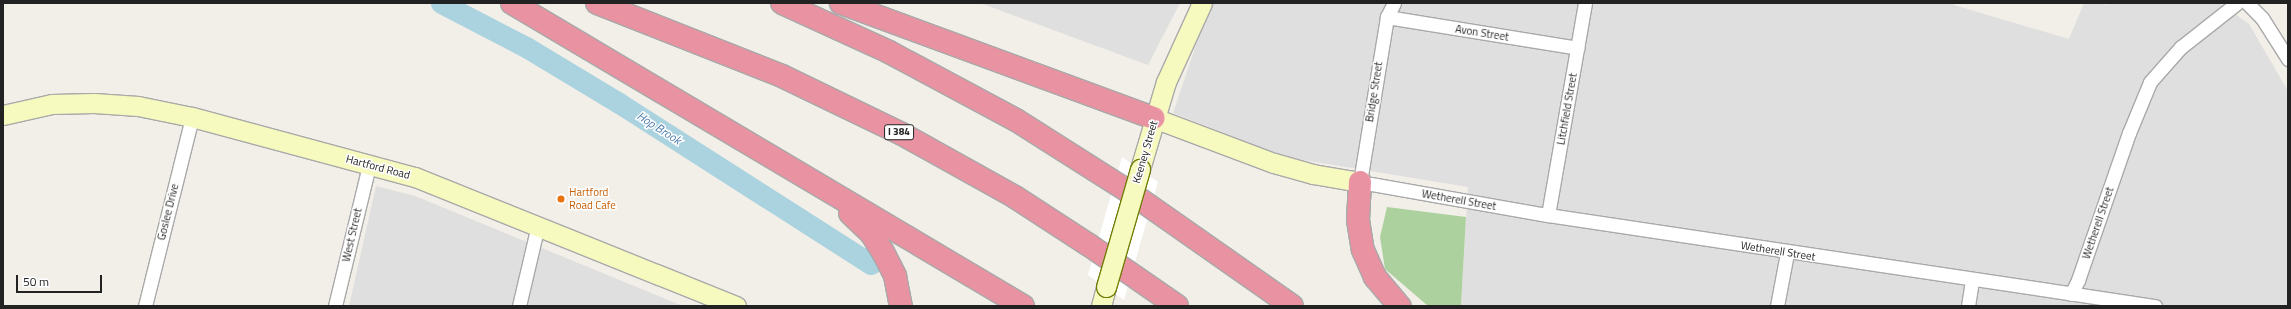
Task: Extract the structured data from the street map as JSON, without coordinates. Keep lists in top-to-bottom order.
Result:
{
  "streets": {
    "highway": ["I 384"],
    "main road": ["Keeney Street", "Hartford Road", "Wetherell Street"],
    "street": [
      "Avon Street",
      "Bridge Street",
      "Litchfield Street",
      "Goslee Drive",
      "West Street"
    ]
  },
  "crossings": [
    ["Avon Street", "Bridge Street"],
    ["Avon Street", "Litchfield Street"],
    ["Bridge Street", "Wetherell Street"],
    ["Litchfield Street", "Wetherell Street"],
    ["Keeney Street", "Wetherell Street"],
    ["Hartford Road", "Goslee Drive"],
    ["Hartford Road", "West Street"]
  ],
  "water": ["Hop Brook"],
  "places": ["Hartford Road Cafe"],
  "scale_bar": "50 m"
}
